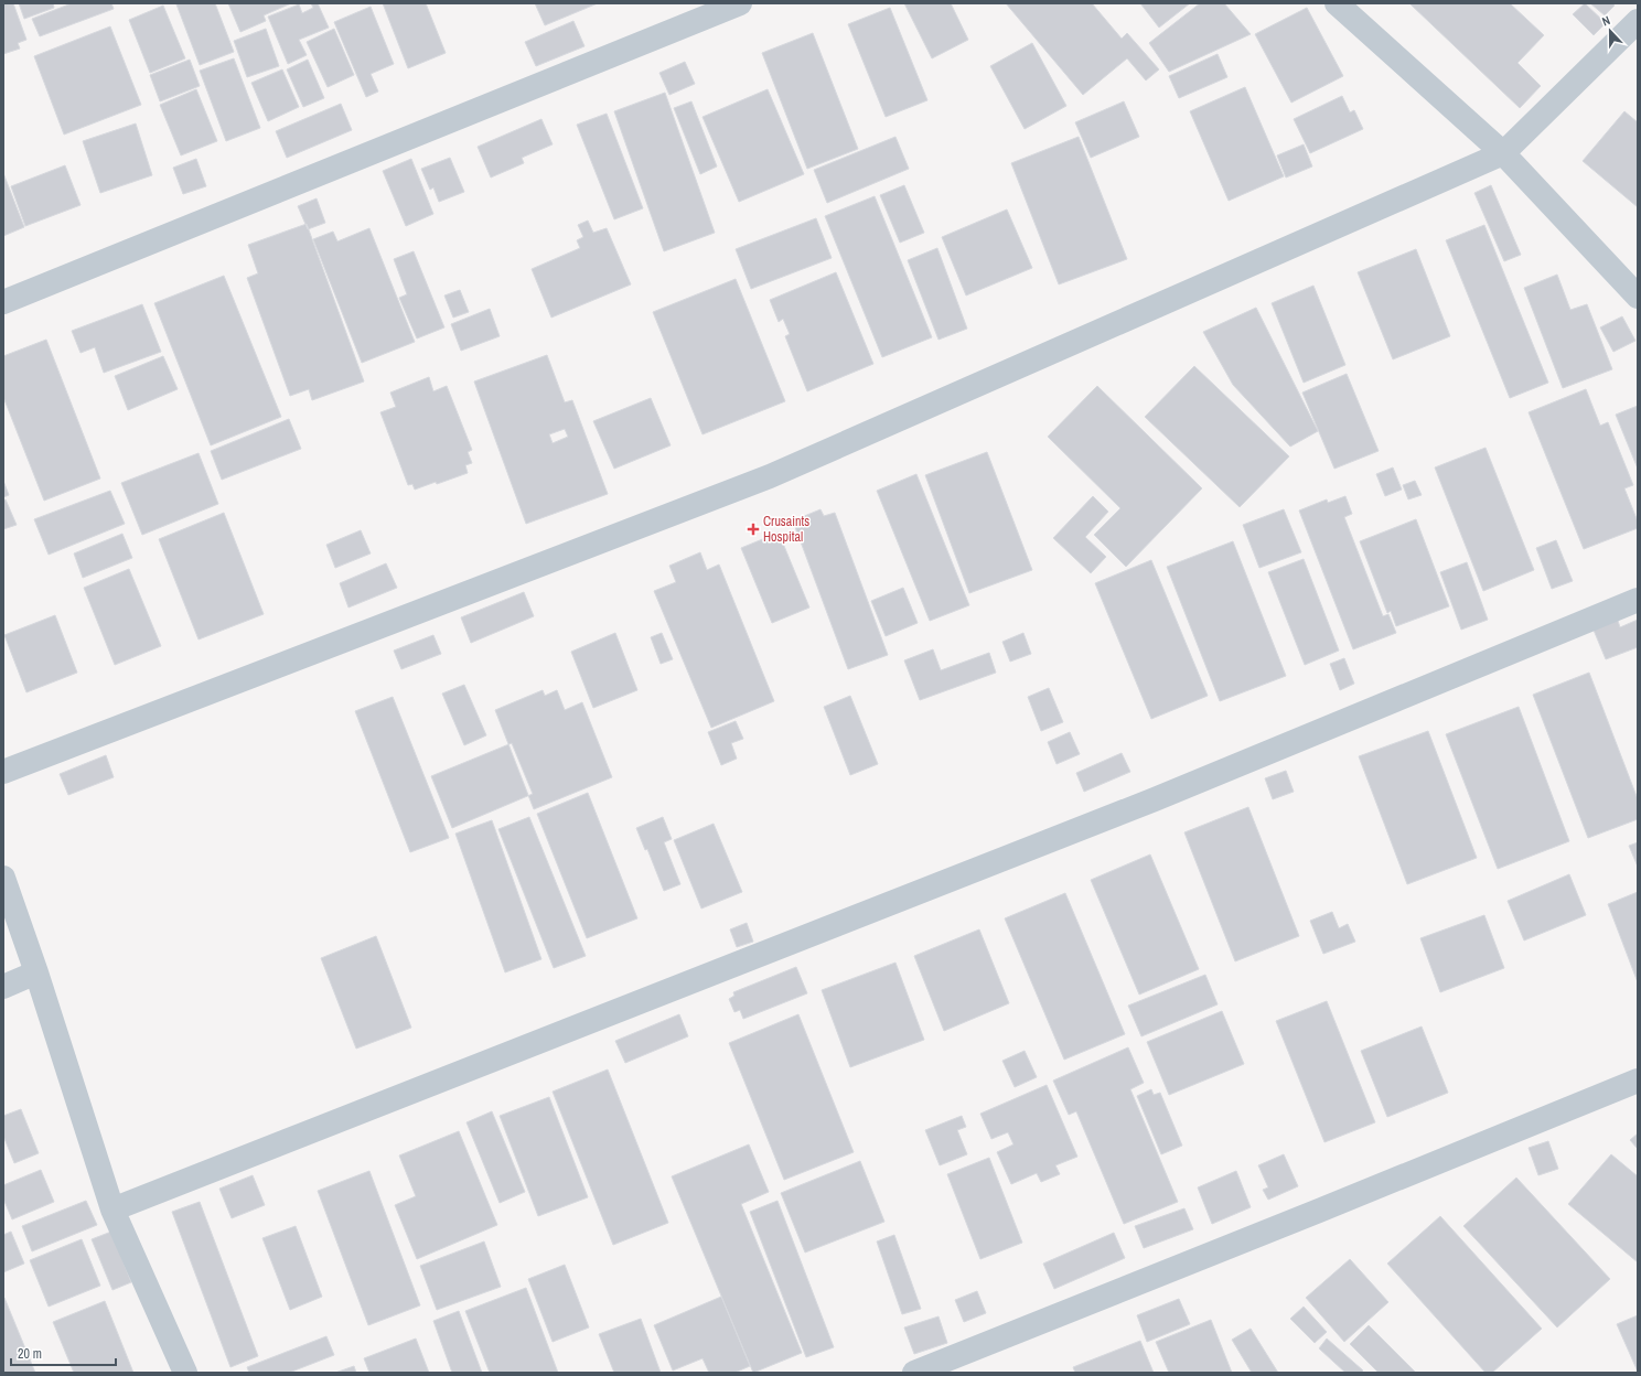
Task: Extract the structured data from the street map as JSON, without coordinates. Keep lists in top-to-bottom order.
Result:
{
  "places": {
    "health": ["Crusaints Hospital"]
  },
  "scale_bar": "20 m",
  "north": "top"
}
